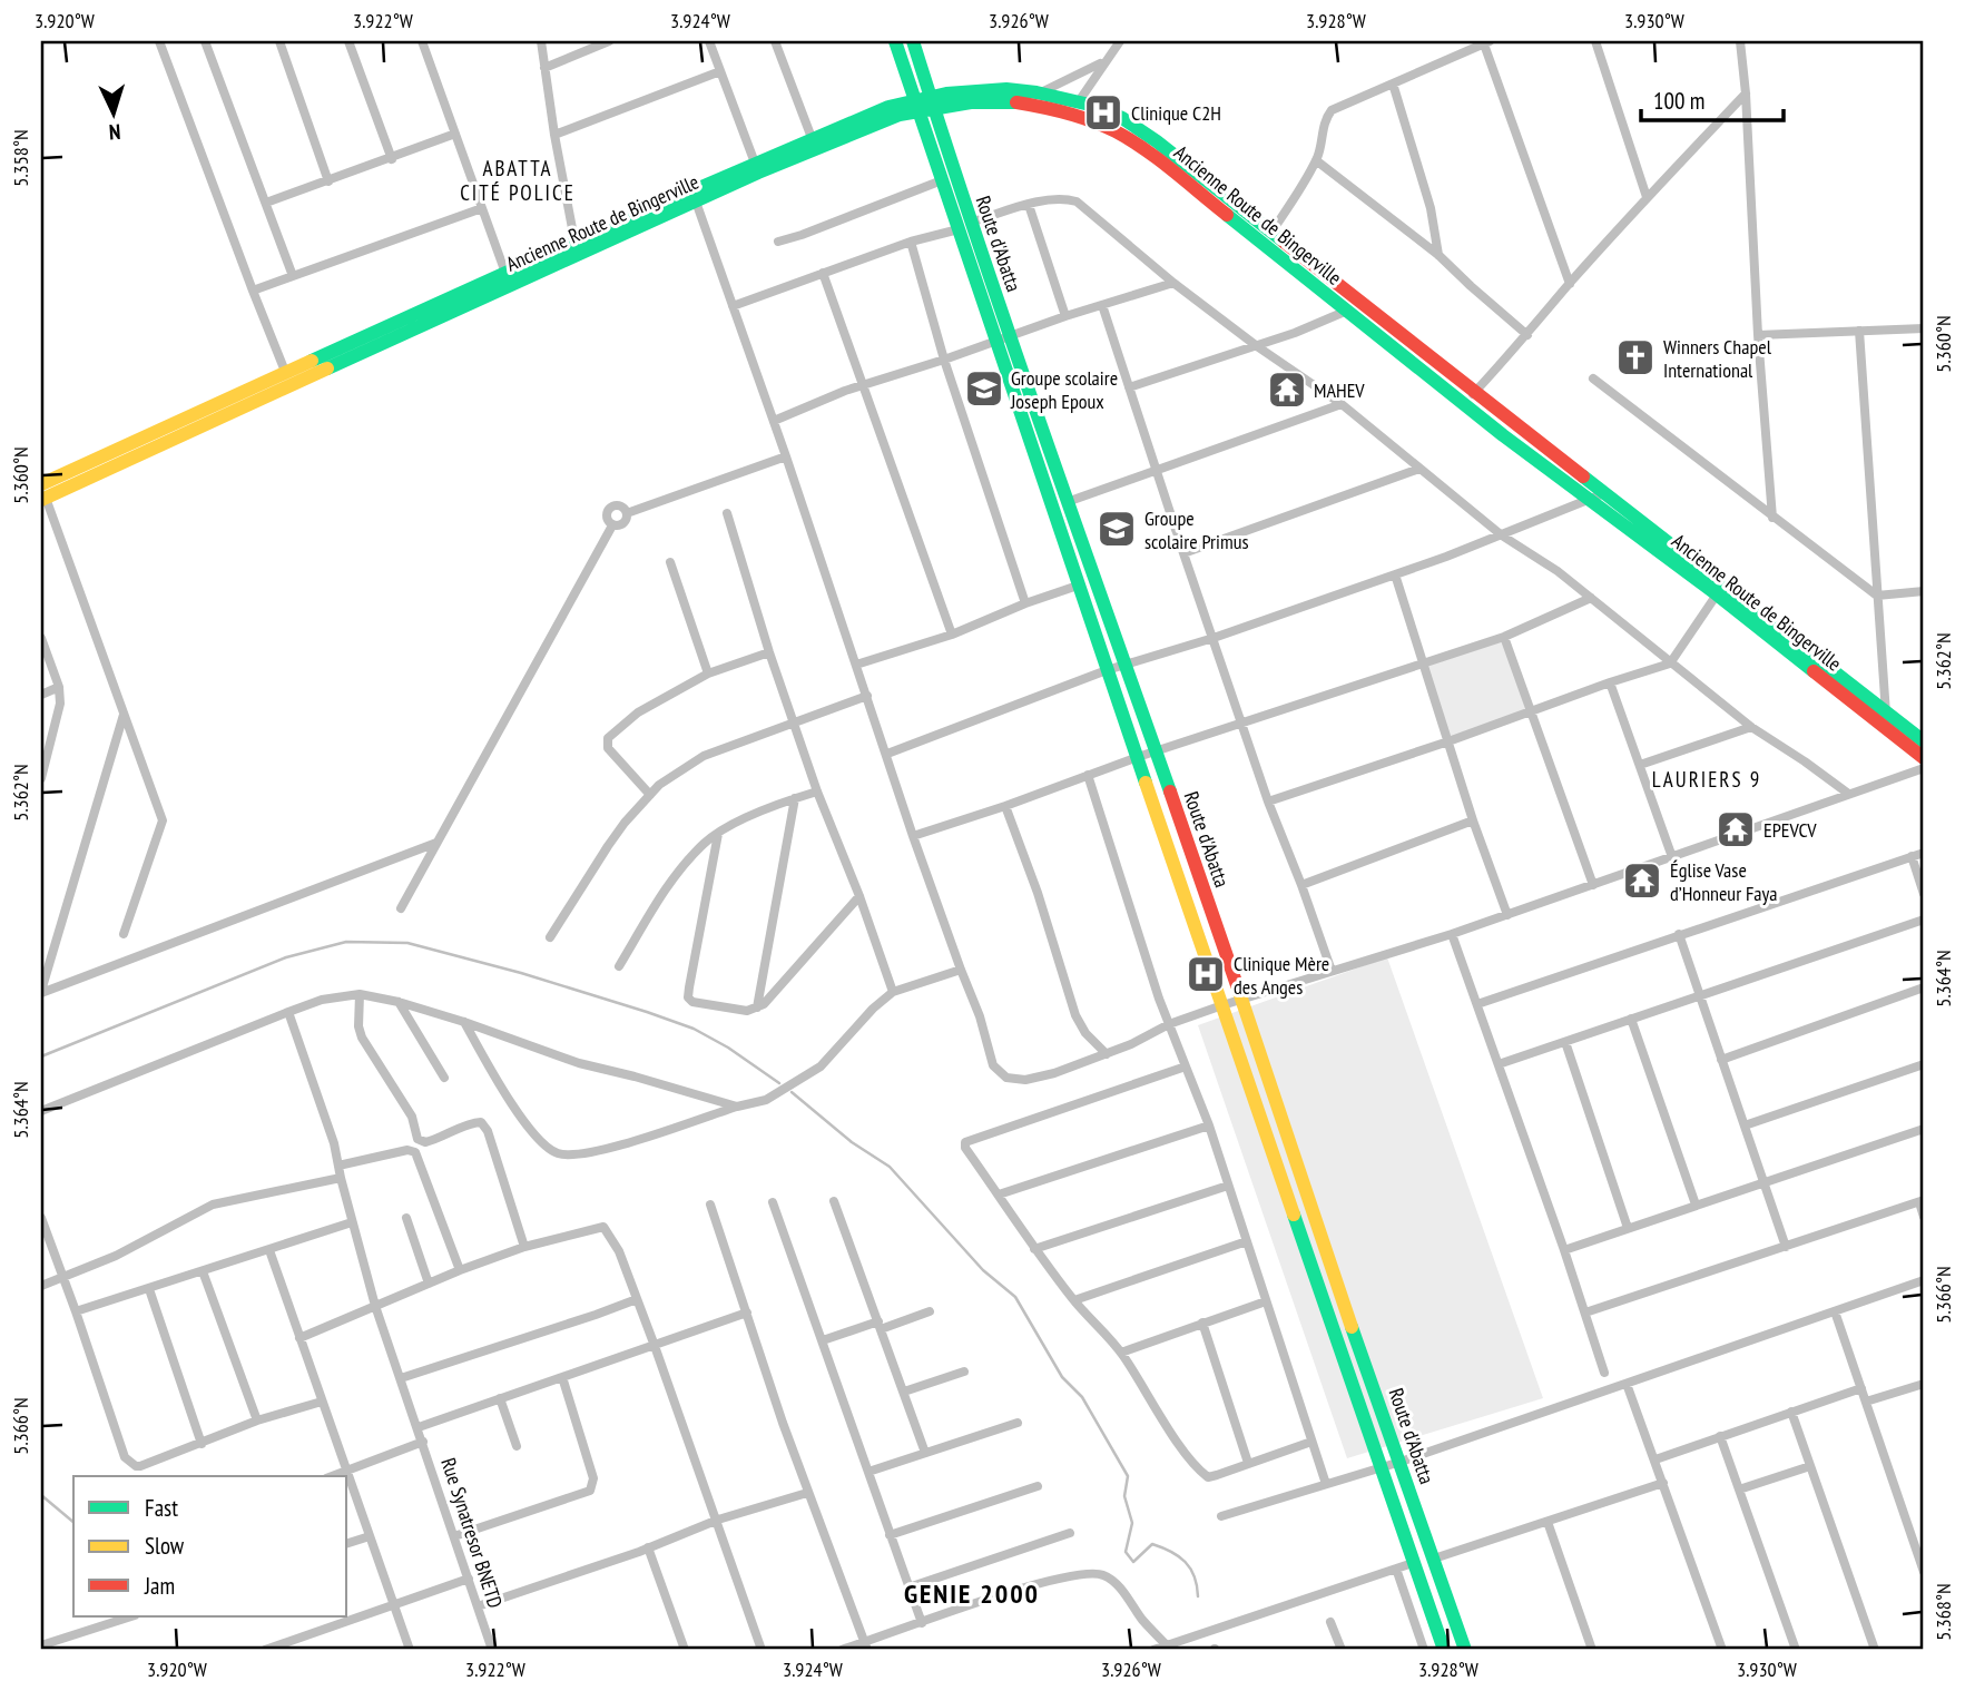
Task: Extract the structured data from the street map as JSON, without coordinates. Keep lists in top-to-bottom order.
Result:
{
  "streets": {
    "street": ["Ancienne Route de Bingerville", "Route d'Abatta", "Rue Synatresor BNETD"]
  },
  "crossings": [
    ["Ancienne Route de Bingerville", "Route d'Abatta"]
  ],
  "districts": ["ABATTA CITÉ POLICE", "LAURIERS 9", "GENIE 2000"],
  "places": {
    "hospital": ["Clinique C2H", "Clinique Mère des Anges"],
    "church": ["Winners Chapel International"],
    "school or university": ["Groupe scolaire Joseph Epoux", "Groupe scolaire Primus"],
    "temple": ["MAHEV", "EPEVCV", "Église Vase d’Honneur Faya"]
  },
  "legend": ["Fast", "Slow", "Jam"],
  "scale_bar": "100 m",
  "north": "bottom",
  "coordinates": [
    "3.920°W",
    "3.922°W",
    "3.924°W",
    "3.926°W",
    "3.928°W",
    "3.930°W",
    "5.358°N",
    "5.360°N",
    "5.362°N",
    "5.364°N",
    "5.366°N",
    "5.368°N"
  ]
}
